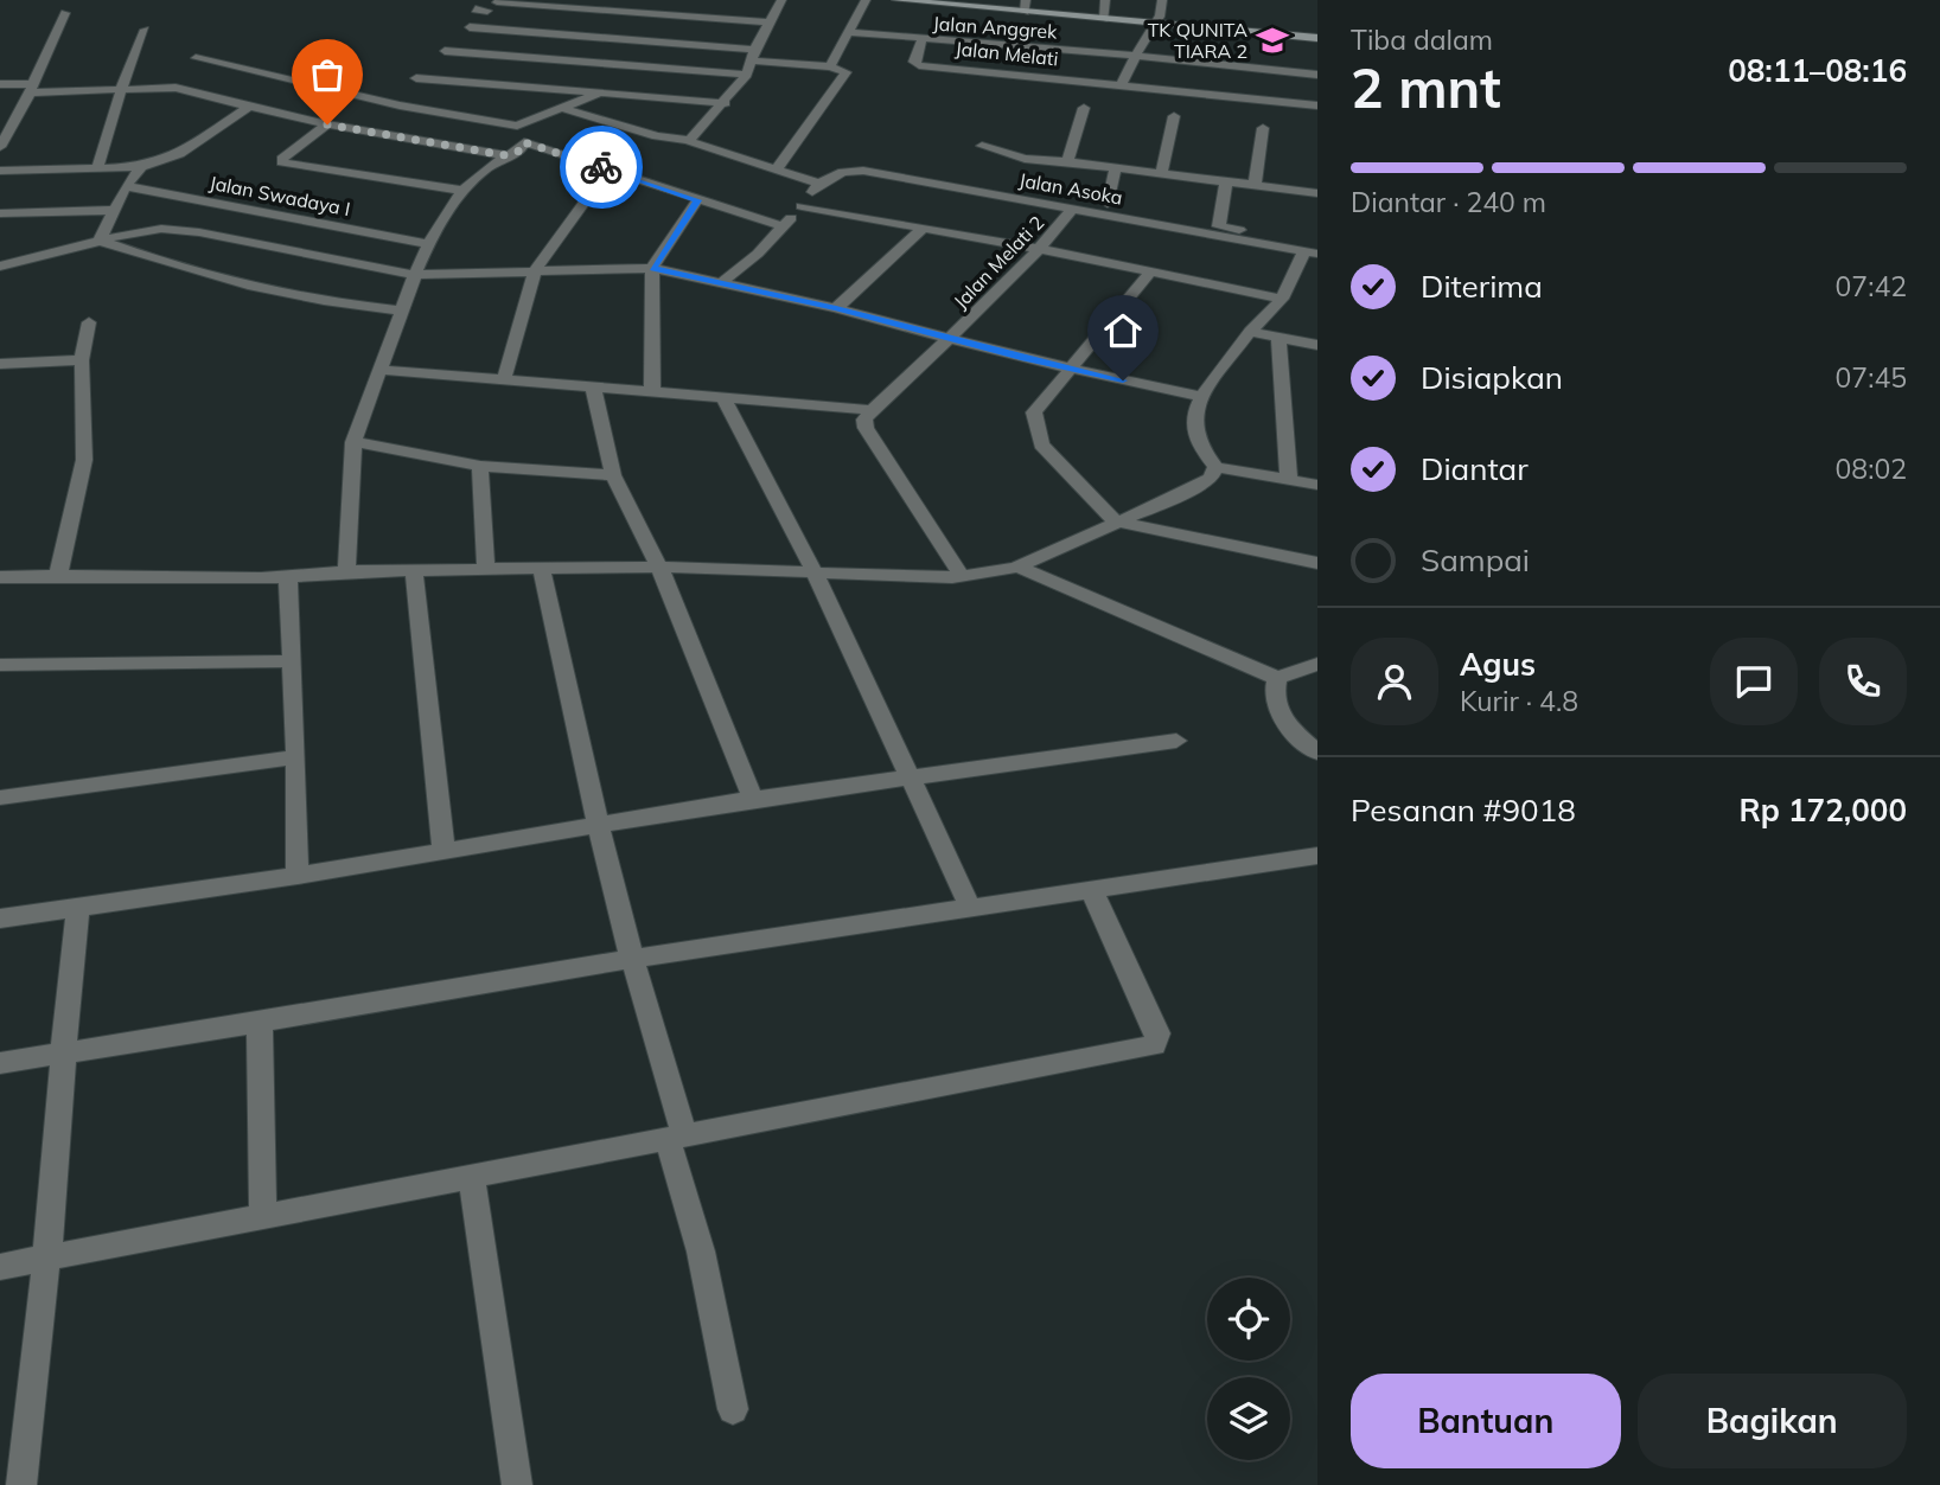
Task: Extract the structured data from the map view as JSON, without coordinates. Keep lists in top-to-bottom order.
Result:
{
  "streets": {
    "street": [
      "Jalan Anggrek",
      "Jalan Melati",
      "Jalan Asoka",
      "Jalan Swadaya I",
      "Jalan Melati 2"
    ]
  },
  "crossings": [
    ["Jalan Anggrek", "Jalan Melati"],
    ["Jalan Asoka", "Jalan Melati 2"]
  ],
  "places": {
    "school or university": ["TK QUNITA TIARA 2"]
  },
  "page": {
    "heading": ["2 mnt", "Tiba dalam", "08:11–08:16"],
    "panel": [
      "Agus",
      "Kurir · 4.8",
      "Pesanan #9018",
      "Rp 172,000"
    ],
    "bar": "Diantar · 240 m",
    "list": [
      ["Diterima", "07:42"],
      ["Disiapkan", "07:45"],
      ["Diantar", "08:02"],
      "Sampai"
    ],
    "buttons": ["Bantuan", "Bagikan"]
  }
}
